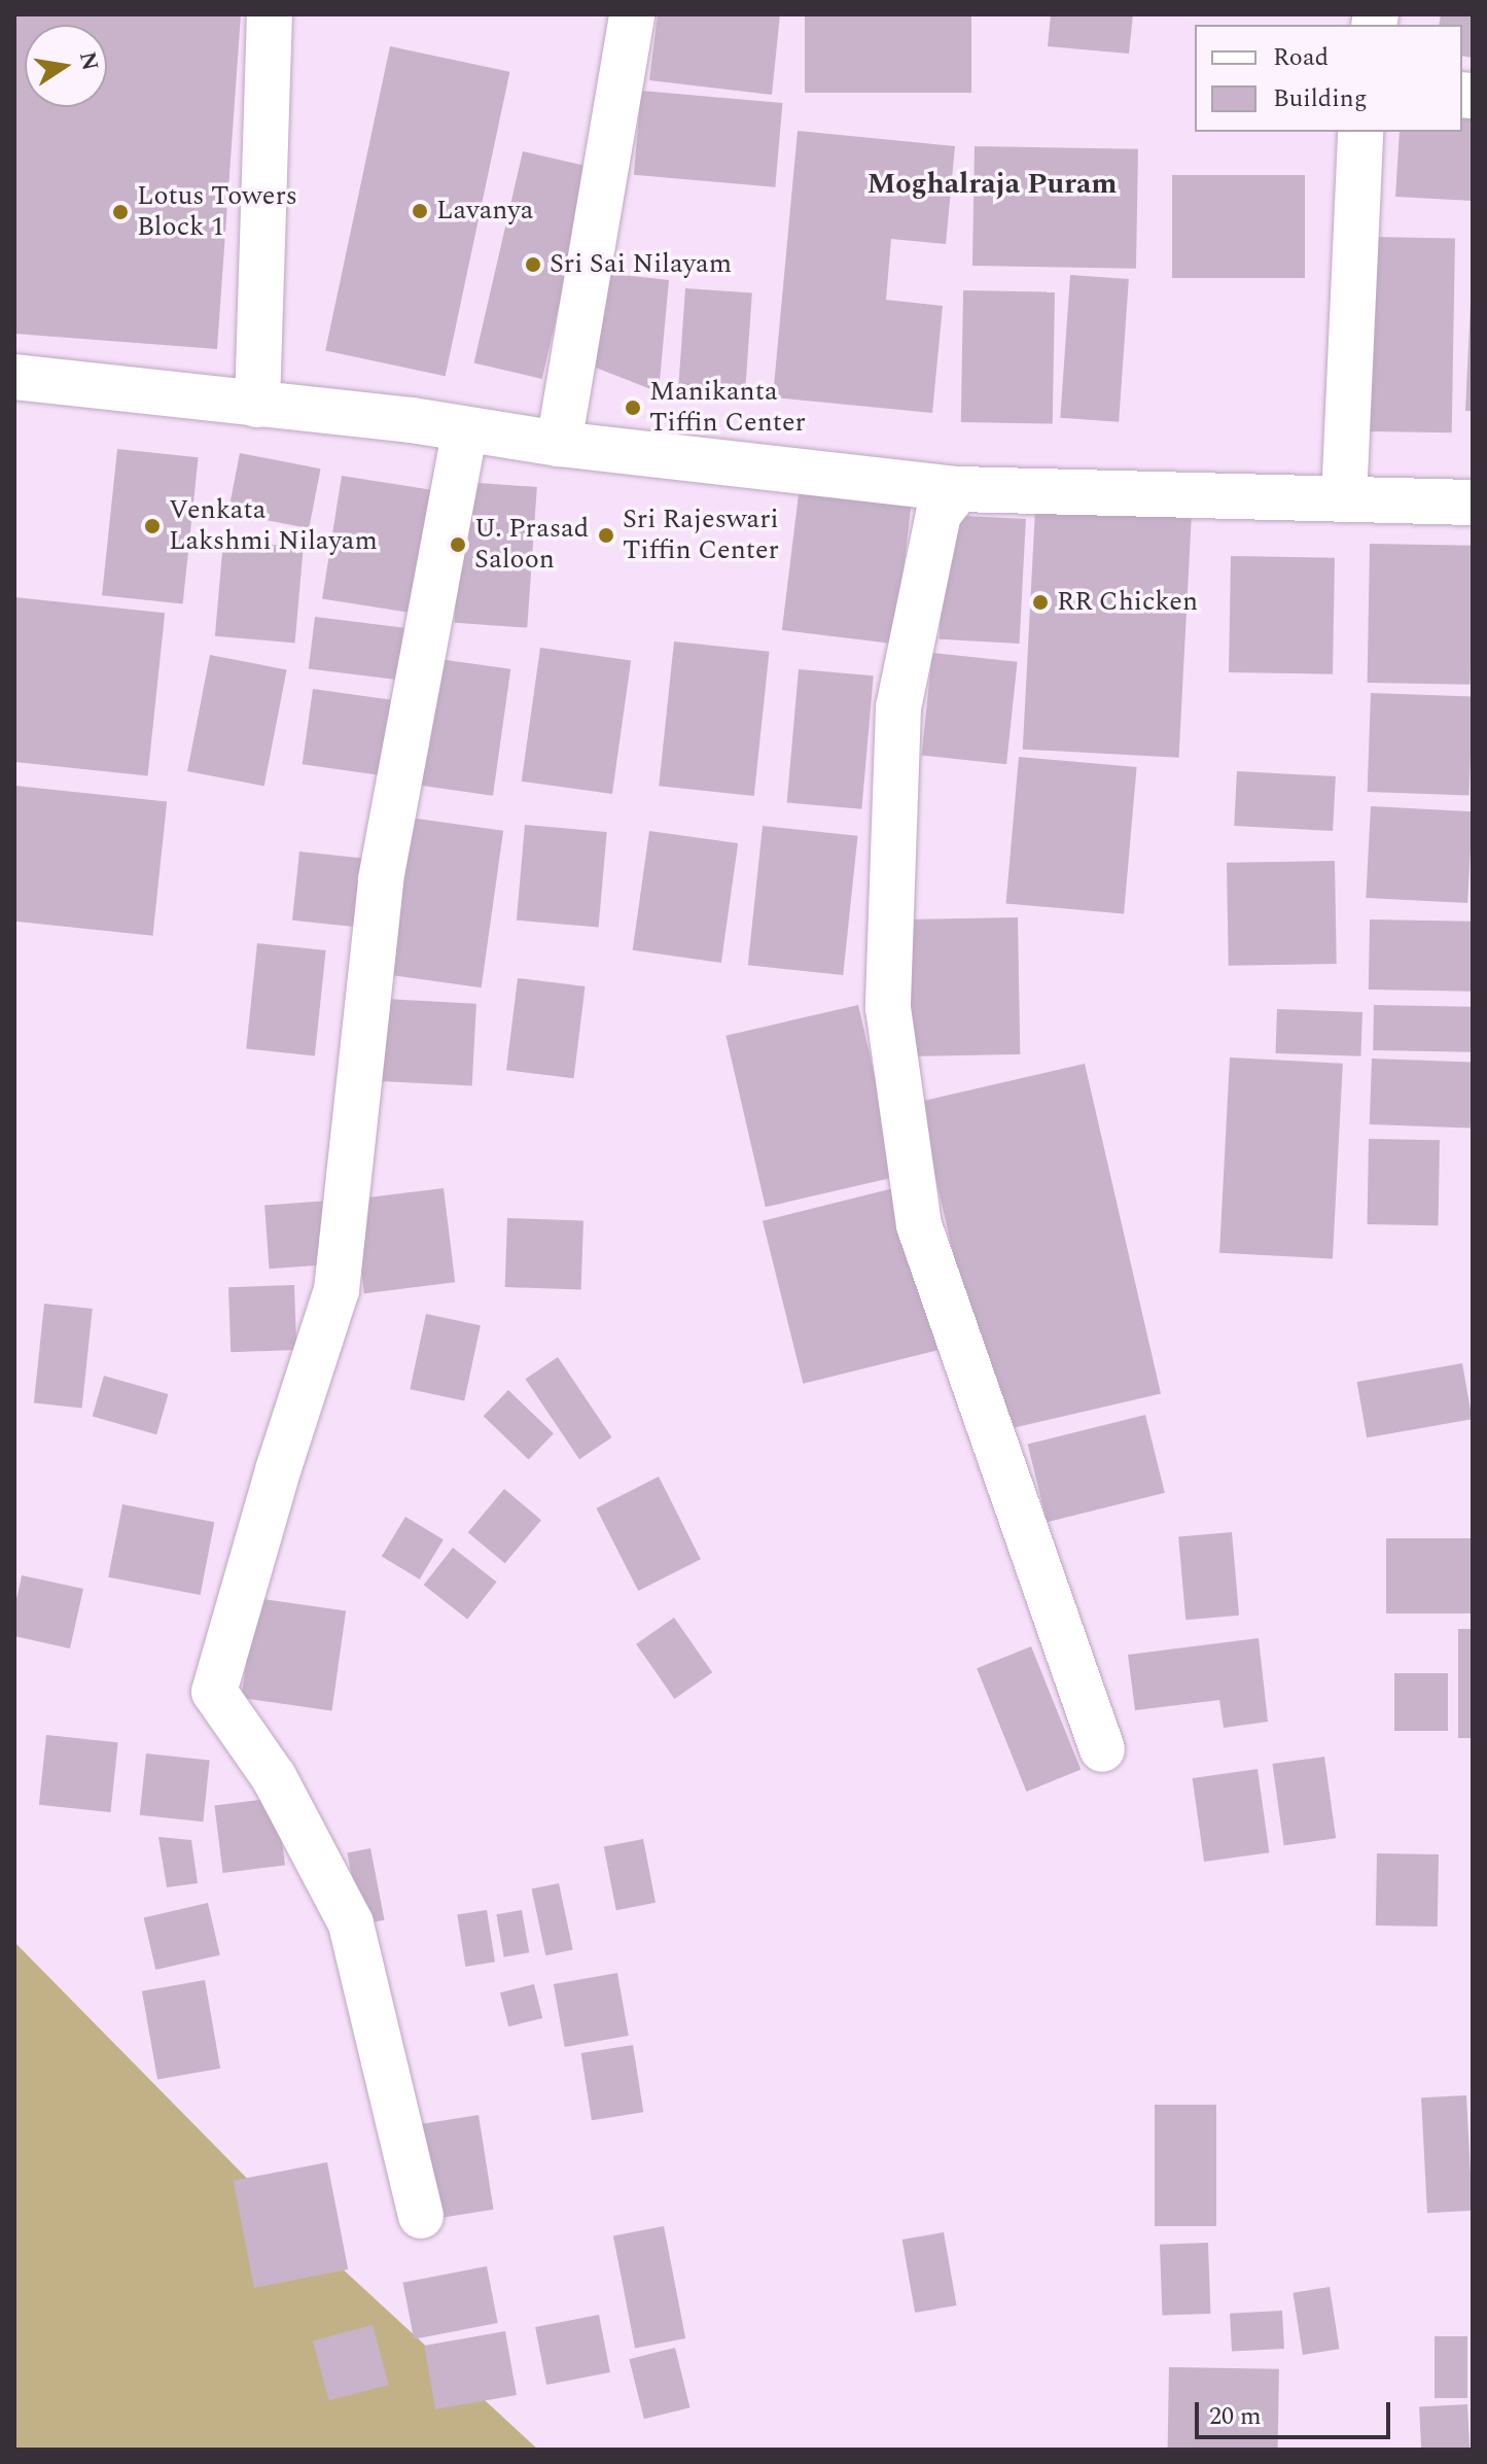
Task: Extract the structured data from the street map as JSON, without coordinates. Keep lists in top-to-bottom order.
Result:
{
  "districts": ["Moghalraja Puram"],
  "places": [
    "Lavanya",
    "Lotus Towers Block 1",
    "Sri Sai Nilayam",
    "Manikanta Tiffin Center",
    "Venkata Lakshmi Nilayam",
    "Sri Rajeswari Tiffin Center",
    "U. Prasad Saloon",
    "RR Chicken"
  ],
  "legend": ["Road", "Building"],
  "scale_bar": "20 m",
  "north": "right"
}
